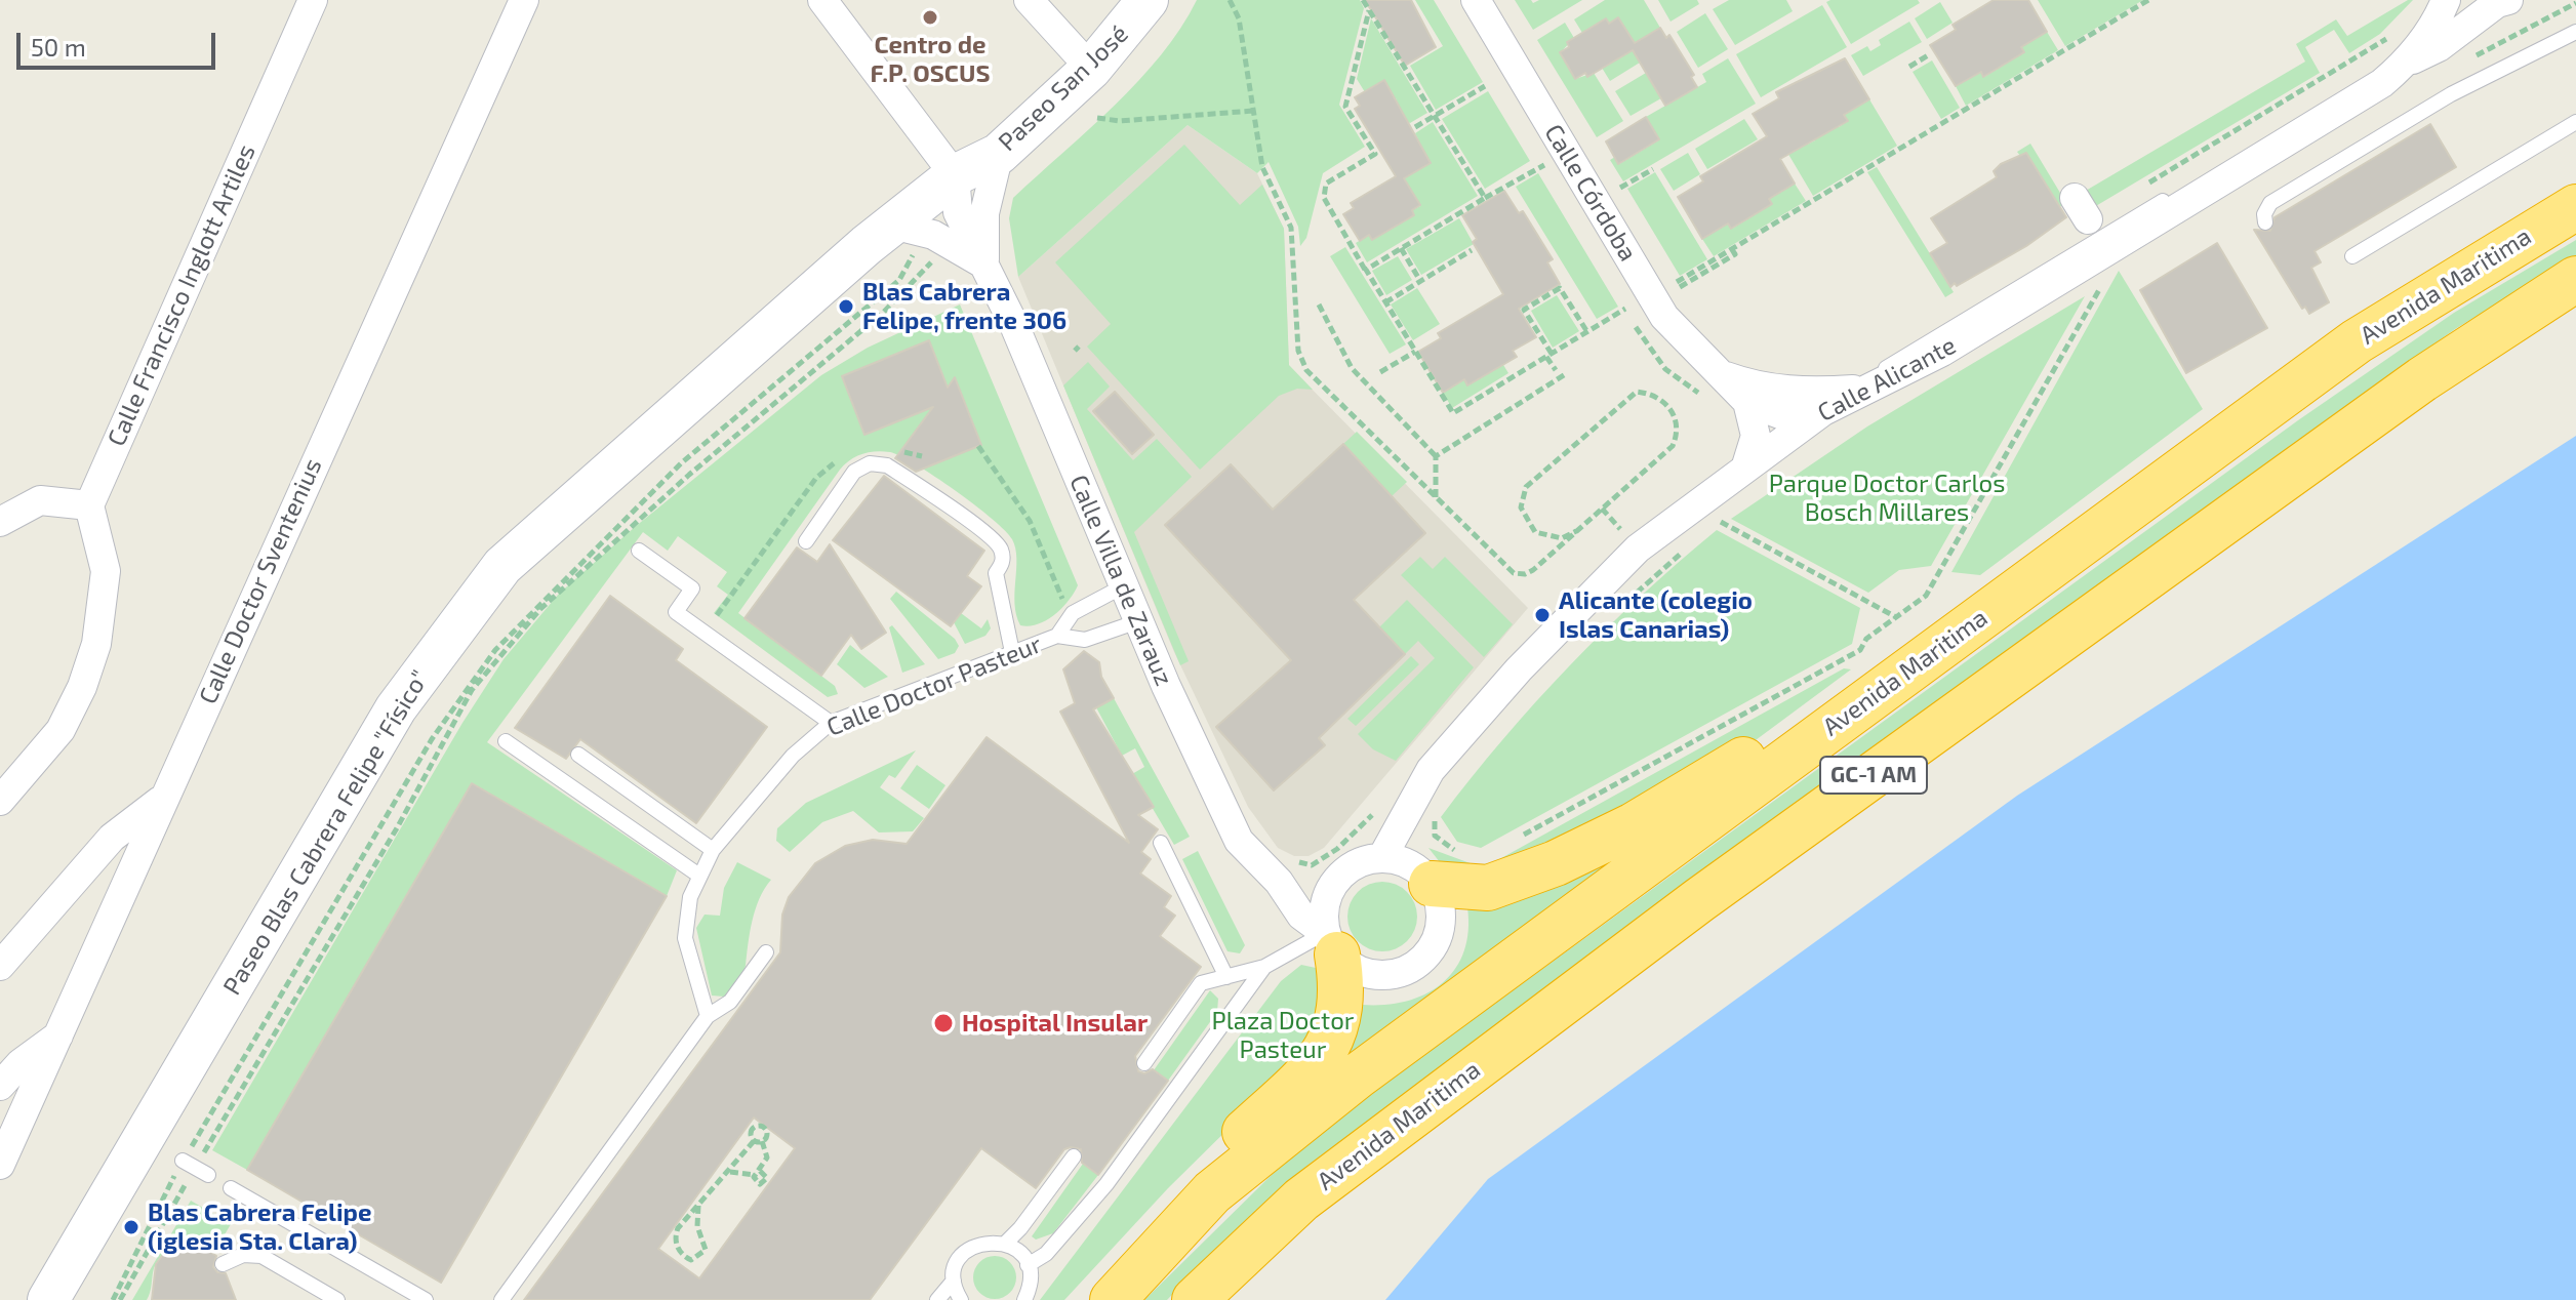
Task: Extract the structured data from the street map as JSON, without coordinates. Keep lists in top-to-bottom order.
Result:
{
  "streets": {
    "highway": ["Avenida Maritima", "GC-1 AM"],
    "street": [
      "Paseo San José",
      "Calle Córdoba",
      "Calle Francisco Inglott Artiles",
      "Calle Alicante",
      "Calle Villa de Zarauz",
      "Calle Doctor Sventenius",
      "Paseo Blas Cabrera Felipe \"Físico\""
    ],
    "lane": ["Calle Doctor Pasteur"]
  },
  "crossings": [
    ["Paseo San José", "Calle Villa de Zarauz"],
    ["Paseo San José", "Paseo Blas Cabrera Felipe \"Físico\""],
    ["Calle Alicante", "Calle Villa de Zarauz"],
    ["Calle Villa de Zarauz", "Calle Doctor Pasteur"]
  ],
  "parks": ["Parque Doctor Carlos Bosch Millares", "Plaza Doctor Pasteur"],
  "places": [
    "Centro de F.P. OSCUS",
    "Blas Cabrera Felipe, frente 306",
    "Alicante (colegio Islas Canarias)",
    "Hospital Insular",
    "Blas Cabrera Felipe (iglesia Sta. Clara)"
  ],
  "scale_bar": "50 m"
}
